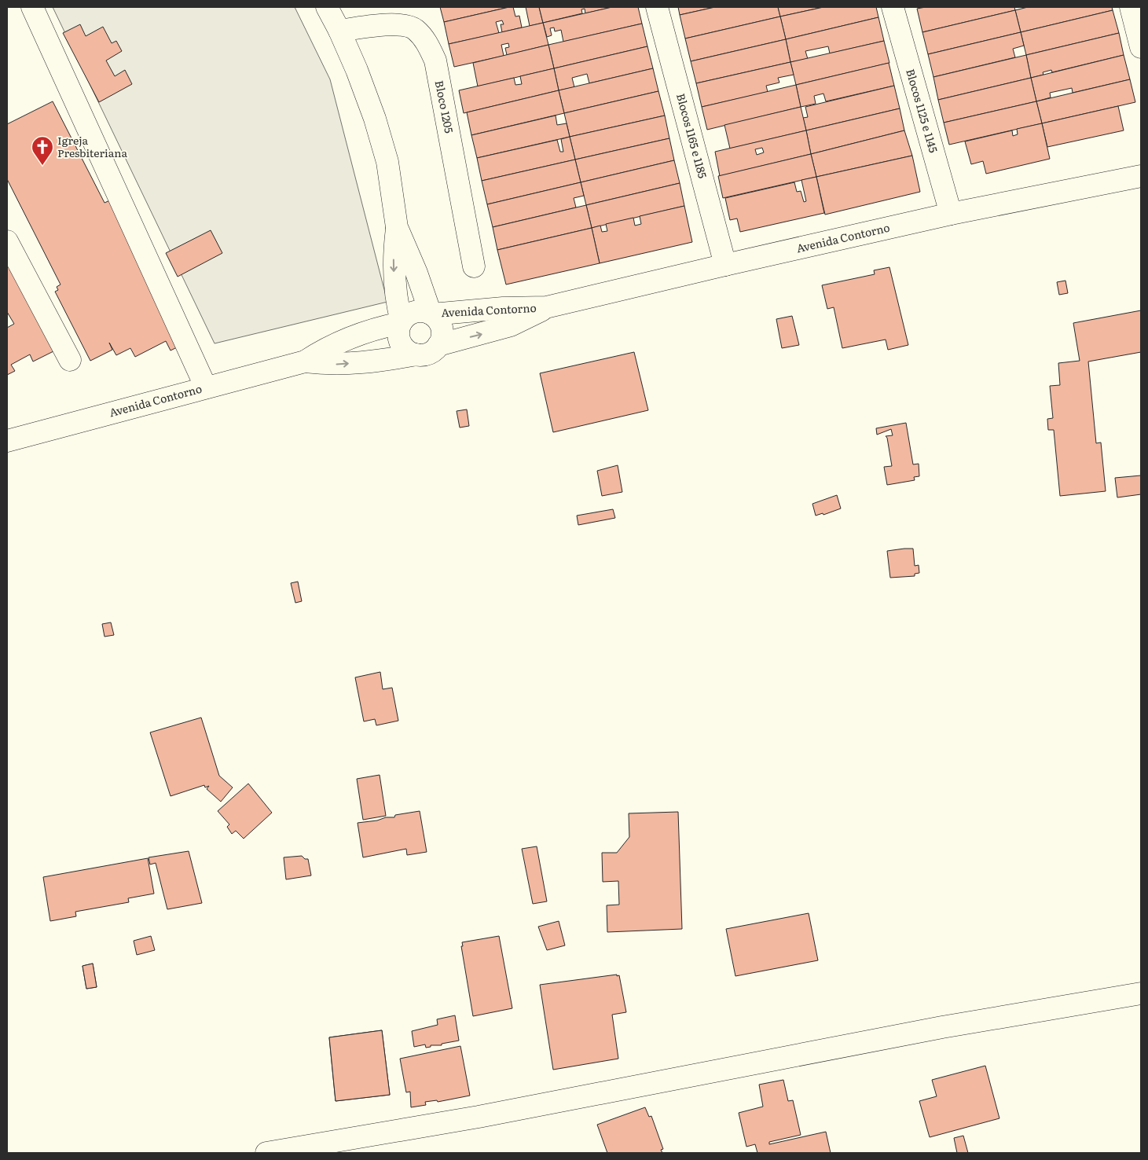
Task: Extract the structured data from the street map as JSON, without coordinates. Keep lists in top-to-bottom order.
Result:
{
  "streets": {
    "street": [
      "Bloco 1205",
      "Blocos 1125 e 1145",
      "Blocos 1165 e 1185",
      "Avenida Contorno"
    ]
  },
  "crossings": [
    ["Blocos 1125 e 1145", "Avenida Contorno"],
    ["Blocos 1165 e 1185", "Avenida Contorno"]
  ],
  "places": {
    "church": ["Igreja Presbiteriana"]
  }
}
